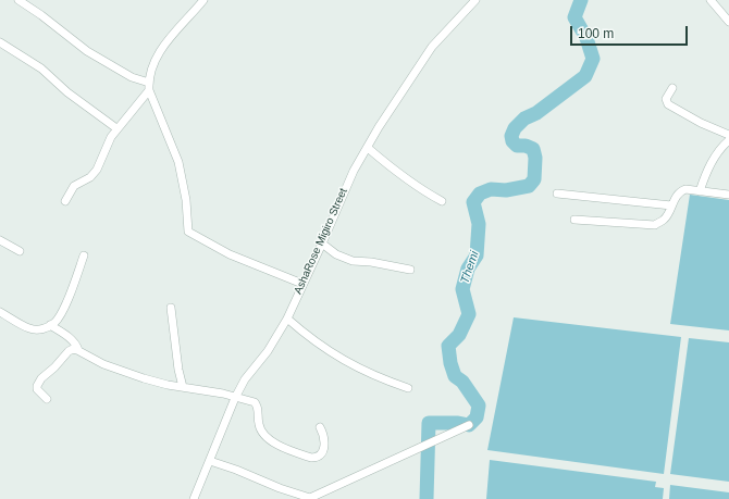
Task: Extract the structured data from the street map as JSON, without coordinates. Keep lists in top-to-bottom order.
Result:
{
  "streets": {
    "street": ["AshaRose Migiro Street"]
  },
  "water": ["Themi"],
  "scale_bar": "100 m"
}
